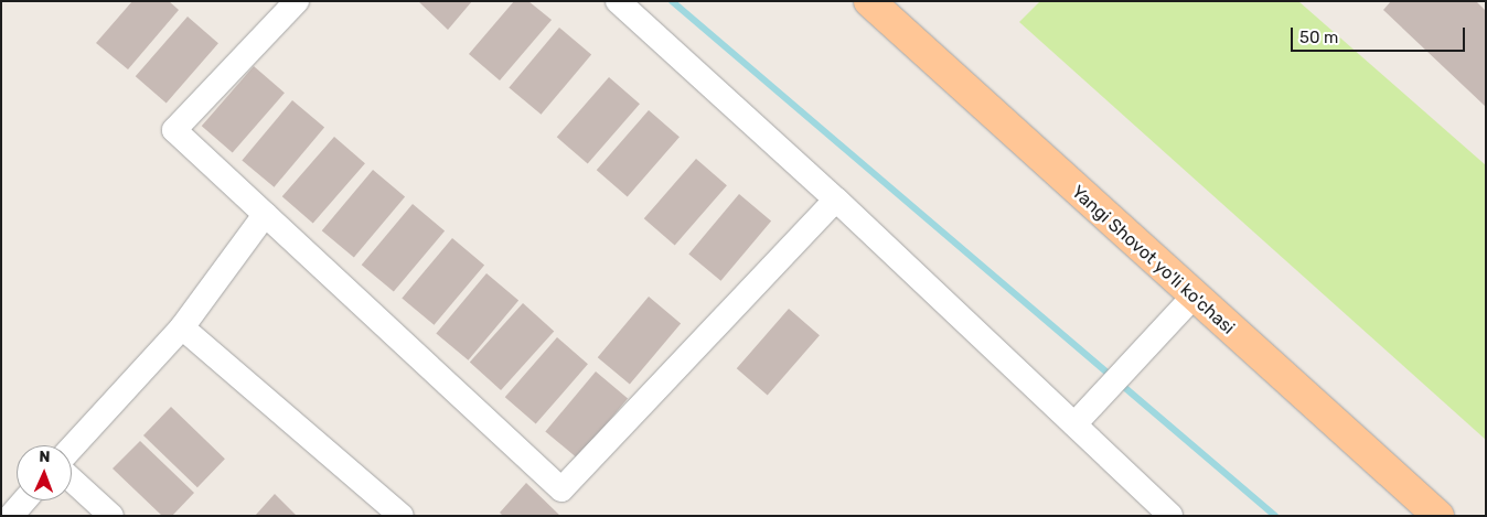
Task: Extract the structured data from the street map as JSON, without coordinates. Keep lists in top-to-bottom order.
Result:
{
  "streets": {
    "main road": ["Yangi Shovot yo'li ko'chasi"]
  },
  "scale_bar": "50 m",
  "north": "top"
}
